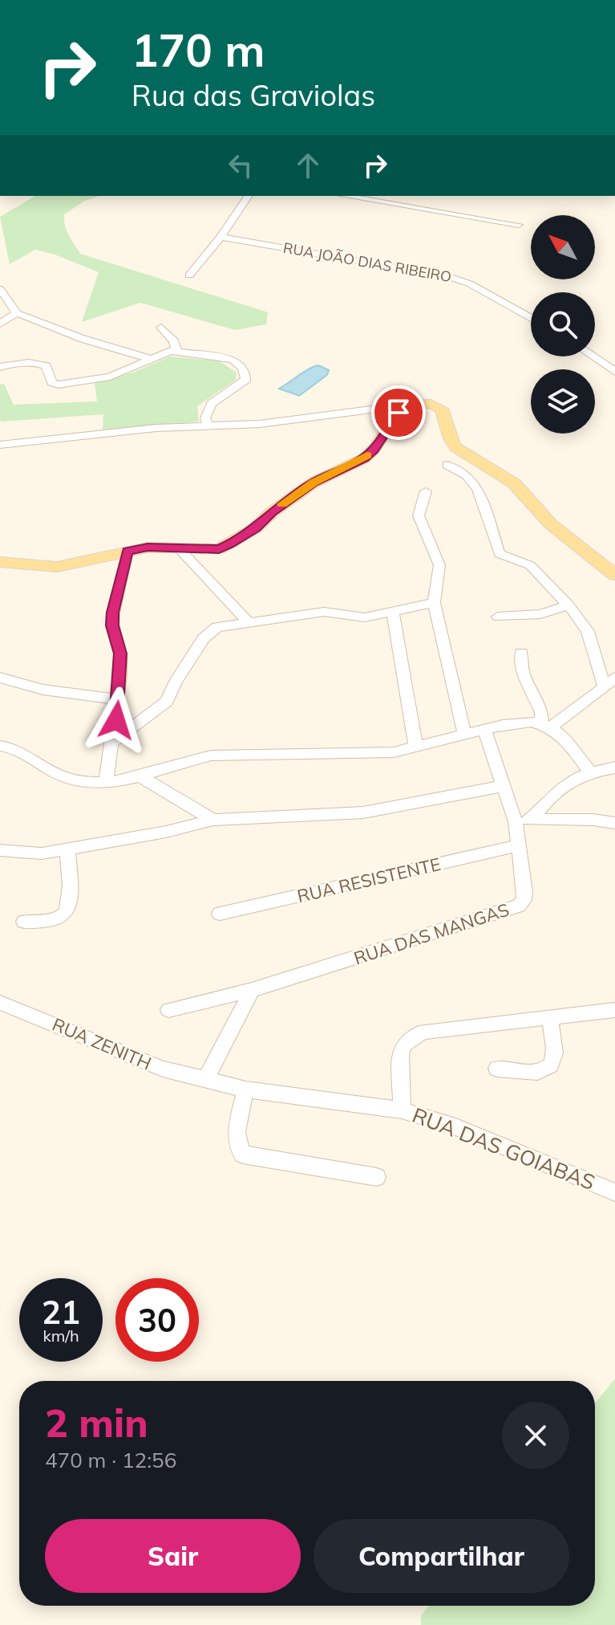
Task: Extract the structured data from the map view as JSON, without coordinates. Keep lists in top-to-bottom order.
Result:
{
  "streets": {
    "street": [
      "RUA JOÃO DIAS RIBEIRO",
      "RUA RESISTENTE",
      "RUA DAS MANGAS",
      "RUA ZENITH",
      "RUA DAS GOIABAS"
    ]
  },
  "crossings": [
    ["RUA RESISTENTE", "RUA DAS MANGAS"],
    ["RUA ZENITH", "RUA DAS GOIABAS"]
  ],
  "north": "top left",
  "page": {
    "turn": ["170 m", "Rua das Graviolas"],
    "speed": "21 km/h",
    "limit": "30",
    "heading": ["2 min", "470 m · 12:56"],
    "buttons": ["Sair", "Compartilhar"]
  }
}
